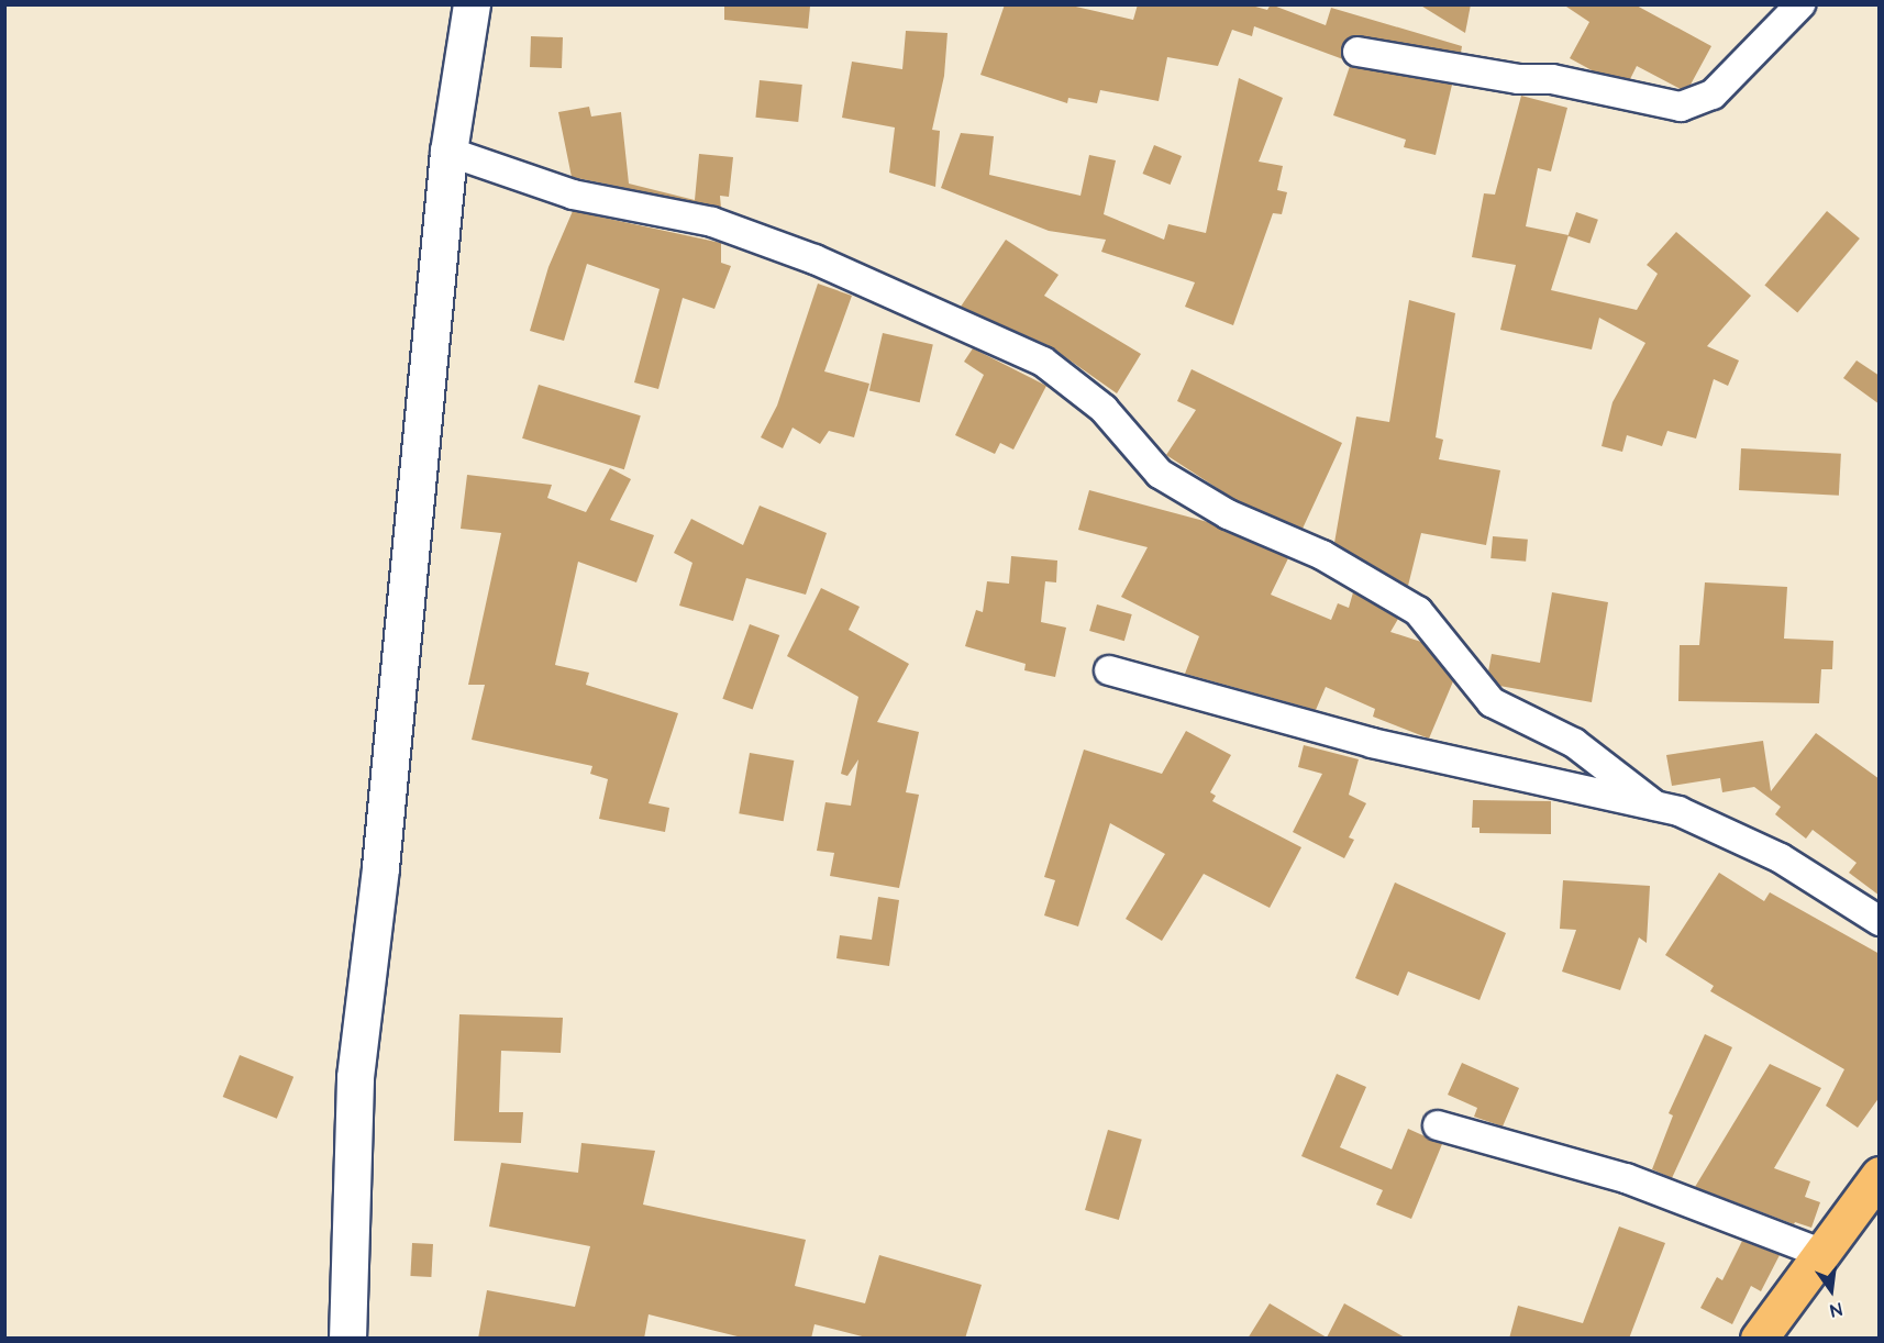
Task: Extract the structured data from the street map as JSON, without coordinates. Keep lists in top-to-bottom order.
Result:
{
  "north": "bottom"
}
